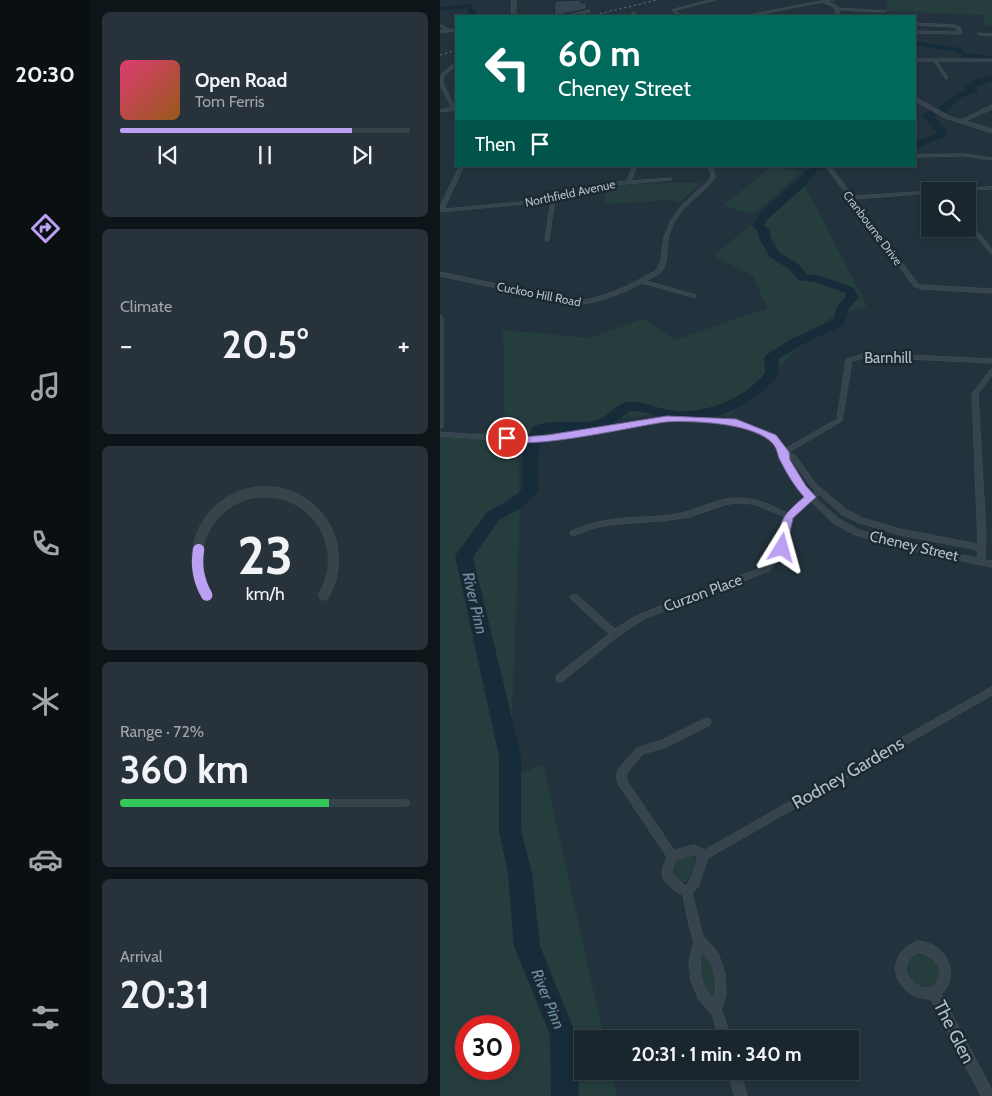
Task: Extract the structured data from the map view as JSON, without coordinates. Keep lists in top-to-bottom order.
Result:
{
  "streets": {
    "street": [
      "Northfield Avenue",
      "Cranbourne Drive",
      "Cuckoo Hill Road",
      "Barnhill",
      "Cheney Street",
      "Curzon Place",
      "Rodney Gardens",
      "The Glen"
    ]
  },
  "crossings": [
    ["Barnhill", "Cheney Street"]
  ],
  "water": ["River Pinn"],
  "page": {
    "tabs": "20:30",
    "turn": ["60 m", "Cheney Street"],
    "song": ["Open Road", "Tom Ferris"],
    "then": "Then",
    "tile": [
      "Climate",
      ["Range · 72%", "360 km"],
      ["Arrival", "20:31"]
    ],
    "heat": ["−", "20.5°", "+"],
    "limit": "30",
    "trip": "20:31 · 1 min · 340 m",
    "gauge": ["23", "km/h"]
  }
}
